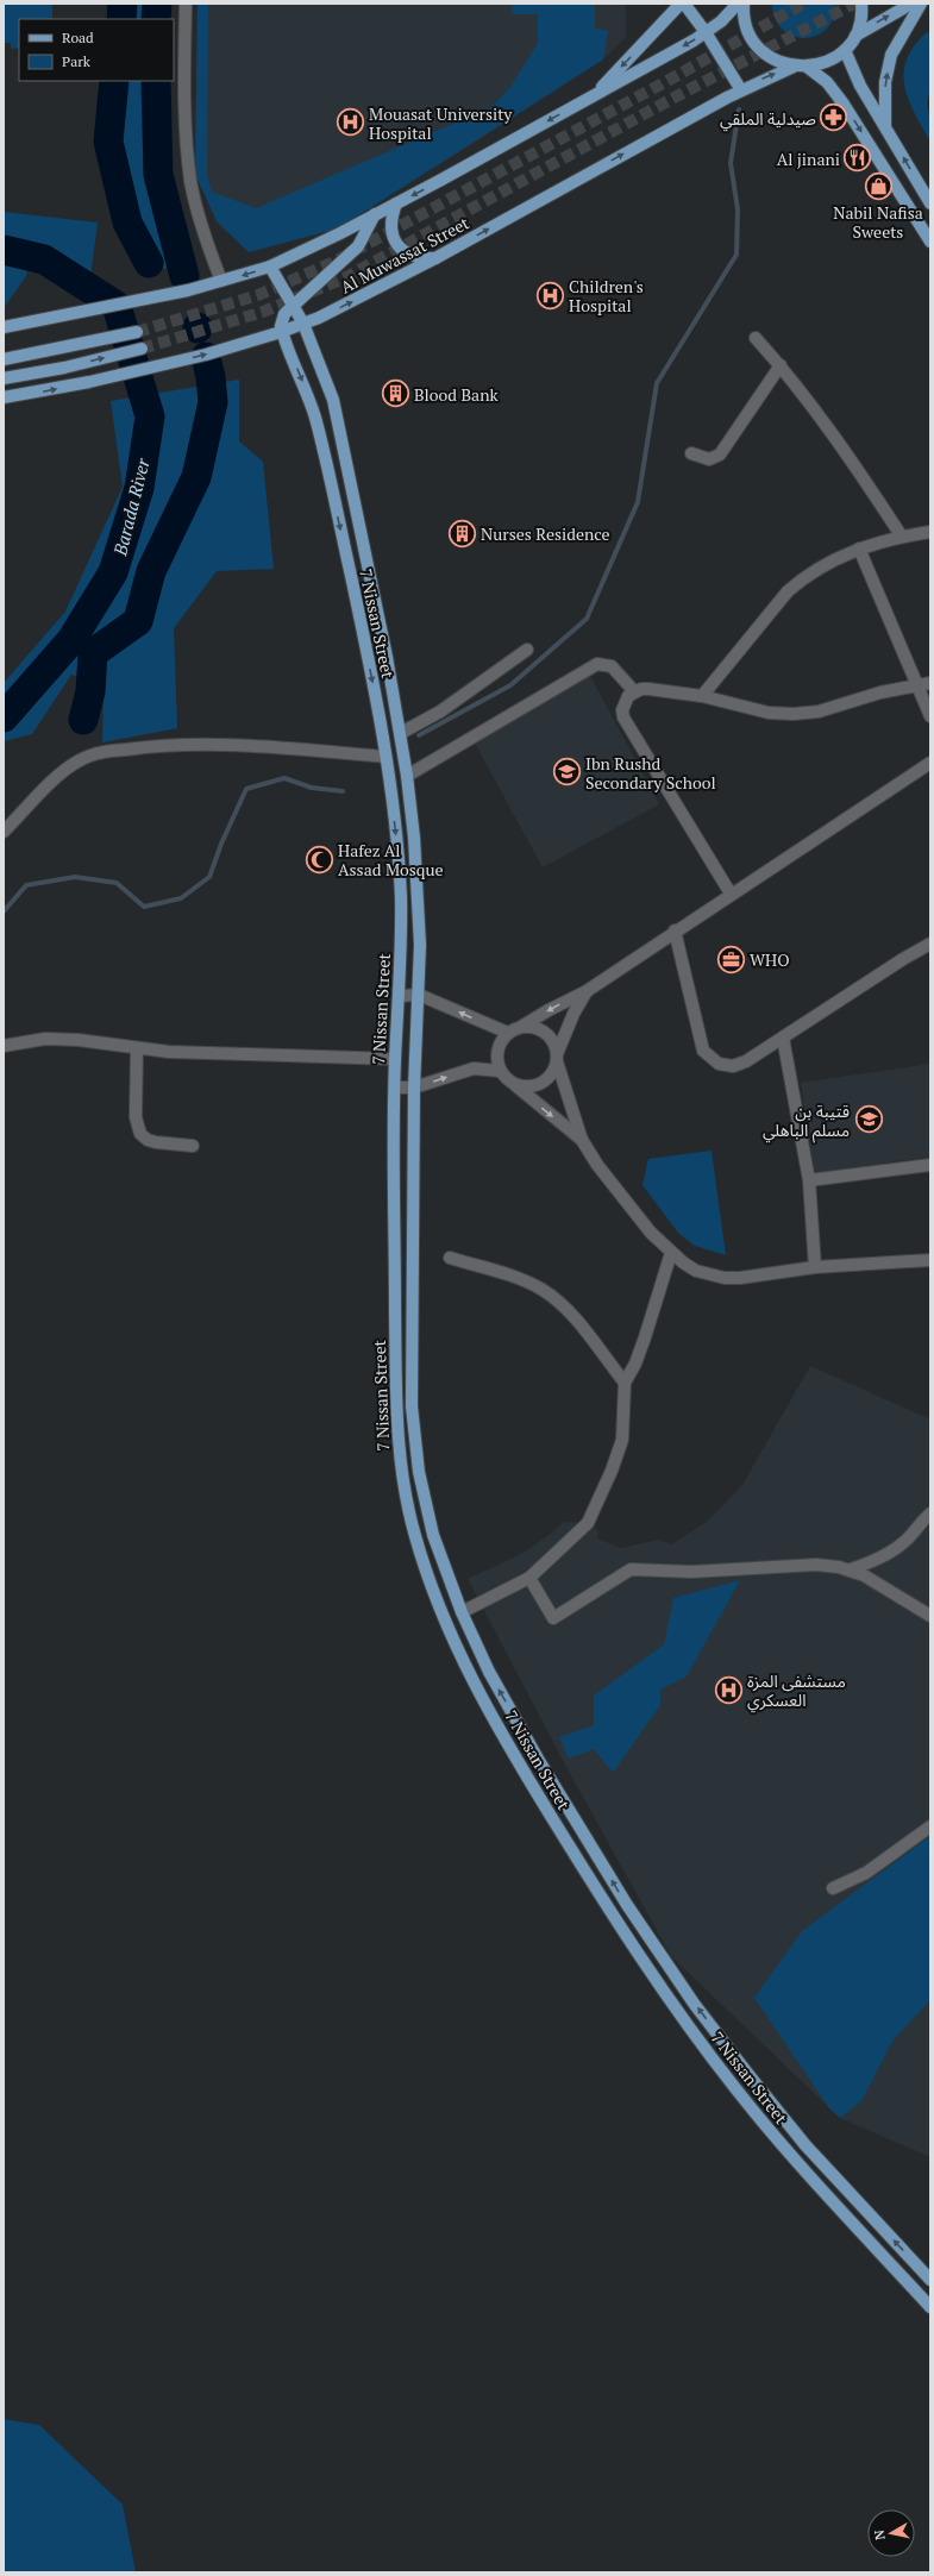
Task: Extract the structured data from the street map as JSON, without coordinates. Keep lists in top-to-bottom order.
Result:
{
  "streets": {
    "main road": ["Al Muwassat Street", "7 Nissan Street"]
  },
  "crossings": [
    ["Al Muwassat Street", "7 Nissan Street"]
  ],
  "water": ["Barada River"],
  "places": {
    "pharmacy": ["صيدلية الملقي"],
    "hospital": ["Mouasat University Hospital", "Children's Hospital", "مستشفى المزة العسكري"],
    "restaurant": ["Al jinani"],
    "shop": ["Nabil Nafisa Sweets"],
    "building": ["Blood Bank", "Nurses Residence"],
    "school or university": ["Ibn Rushd Secondary School", "قتيبة بن مسلم الباهلي"],
    "mosque": ["Hafez Al Assad Mosque"],
    "office": ["WHO"]
  },
  "legend": ["Road", "Park"],
  "north": "left"
}
